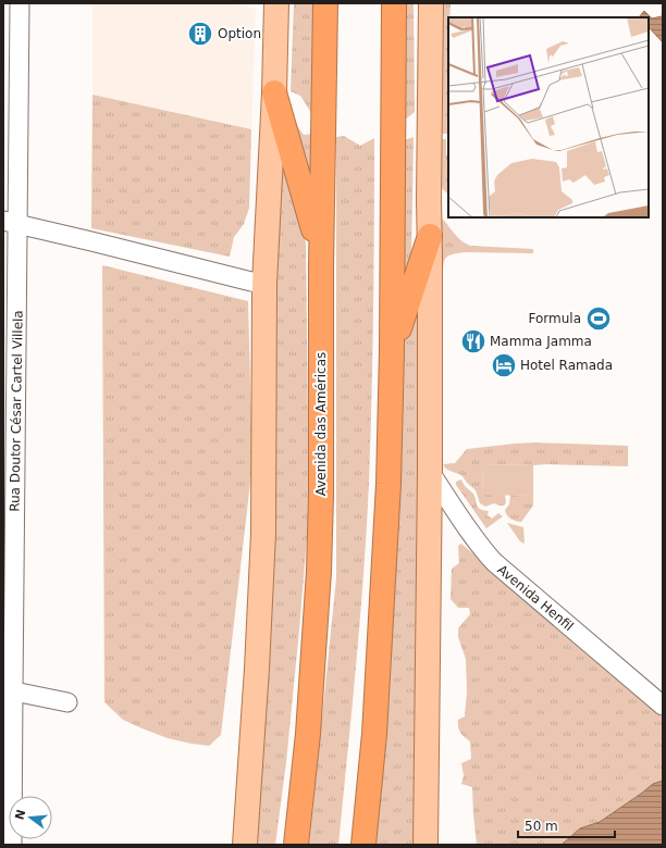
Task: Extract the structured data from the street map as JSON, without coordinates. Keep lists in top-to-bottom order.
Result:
{
  "streets": {
    "highway": ["Avenida das Américas"],
    "street": ["Rua Doutor César Cartel Villela", "Avenida Henfil"]
  },
  "places": {
    "building": ["Option"],
    "sports": ["Formula"],
    "restaurant": ["Mamma Jamma"],
    "hotel": ["Hotel Ramada"]
  },
  "scale_bar": "50 m",
  "north": "left"
}
